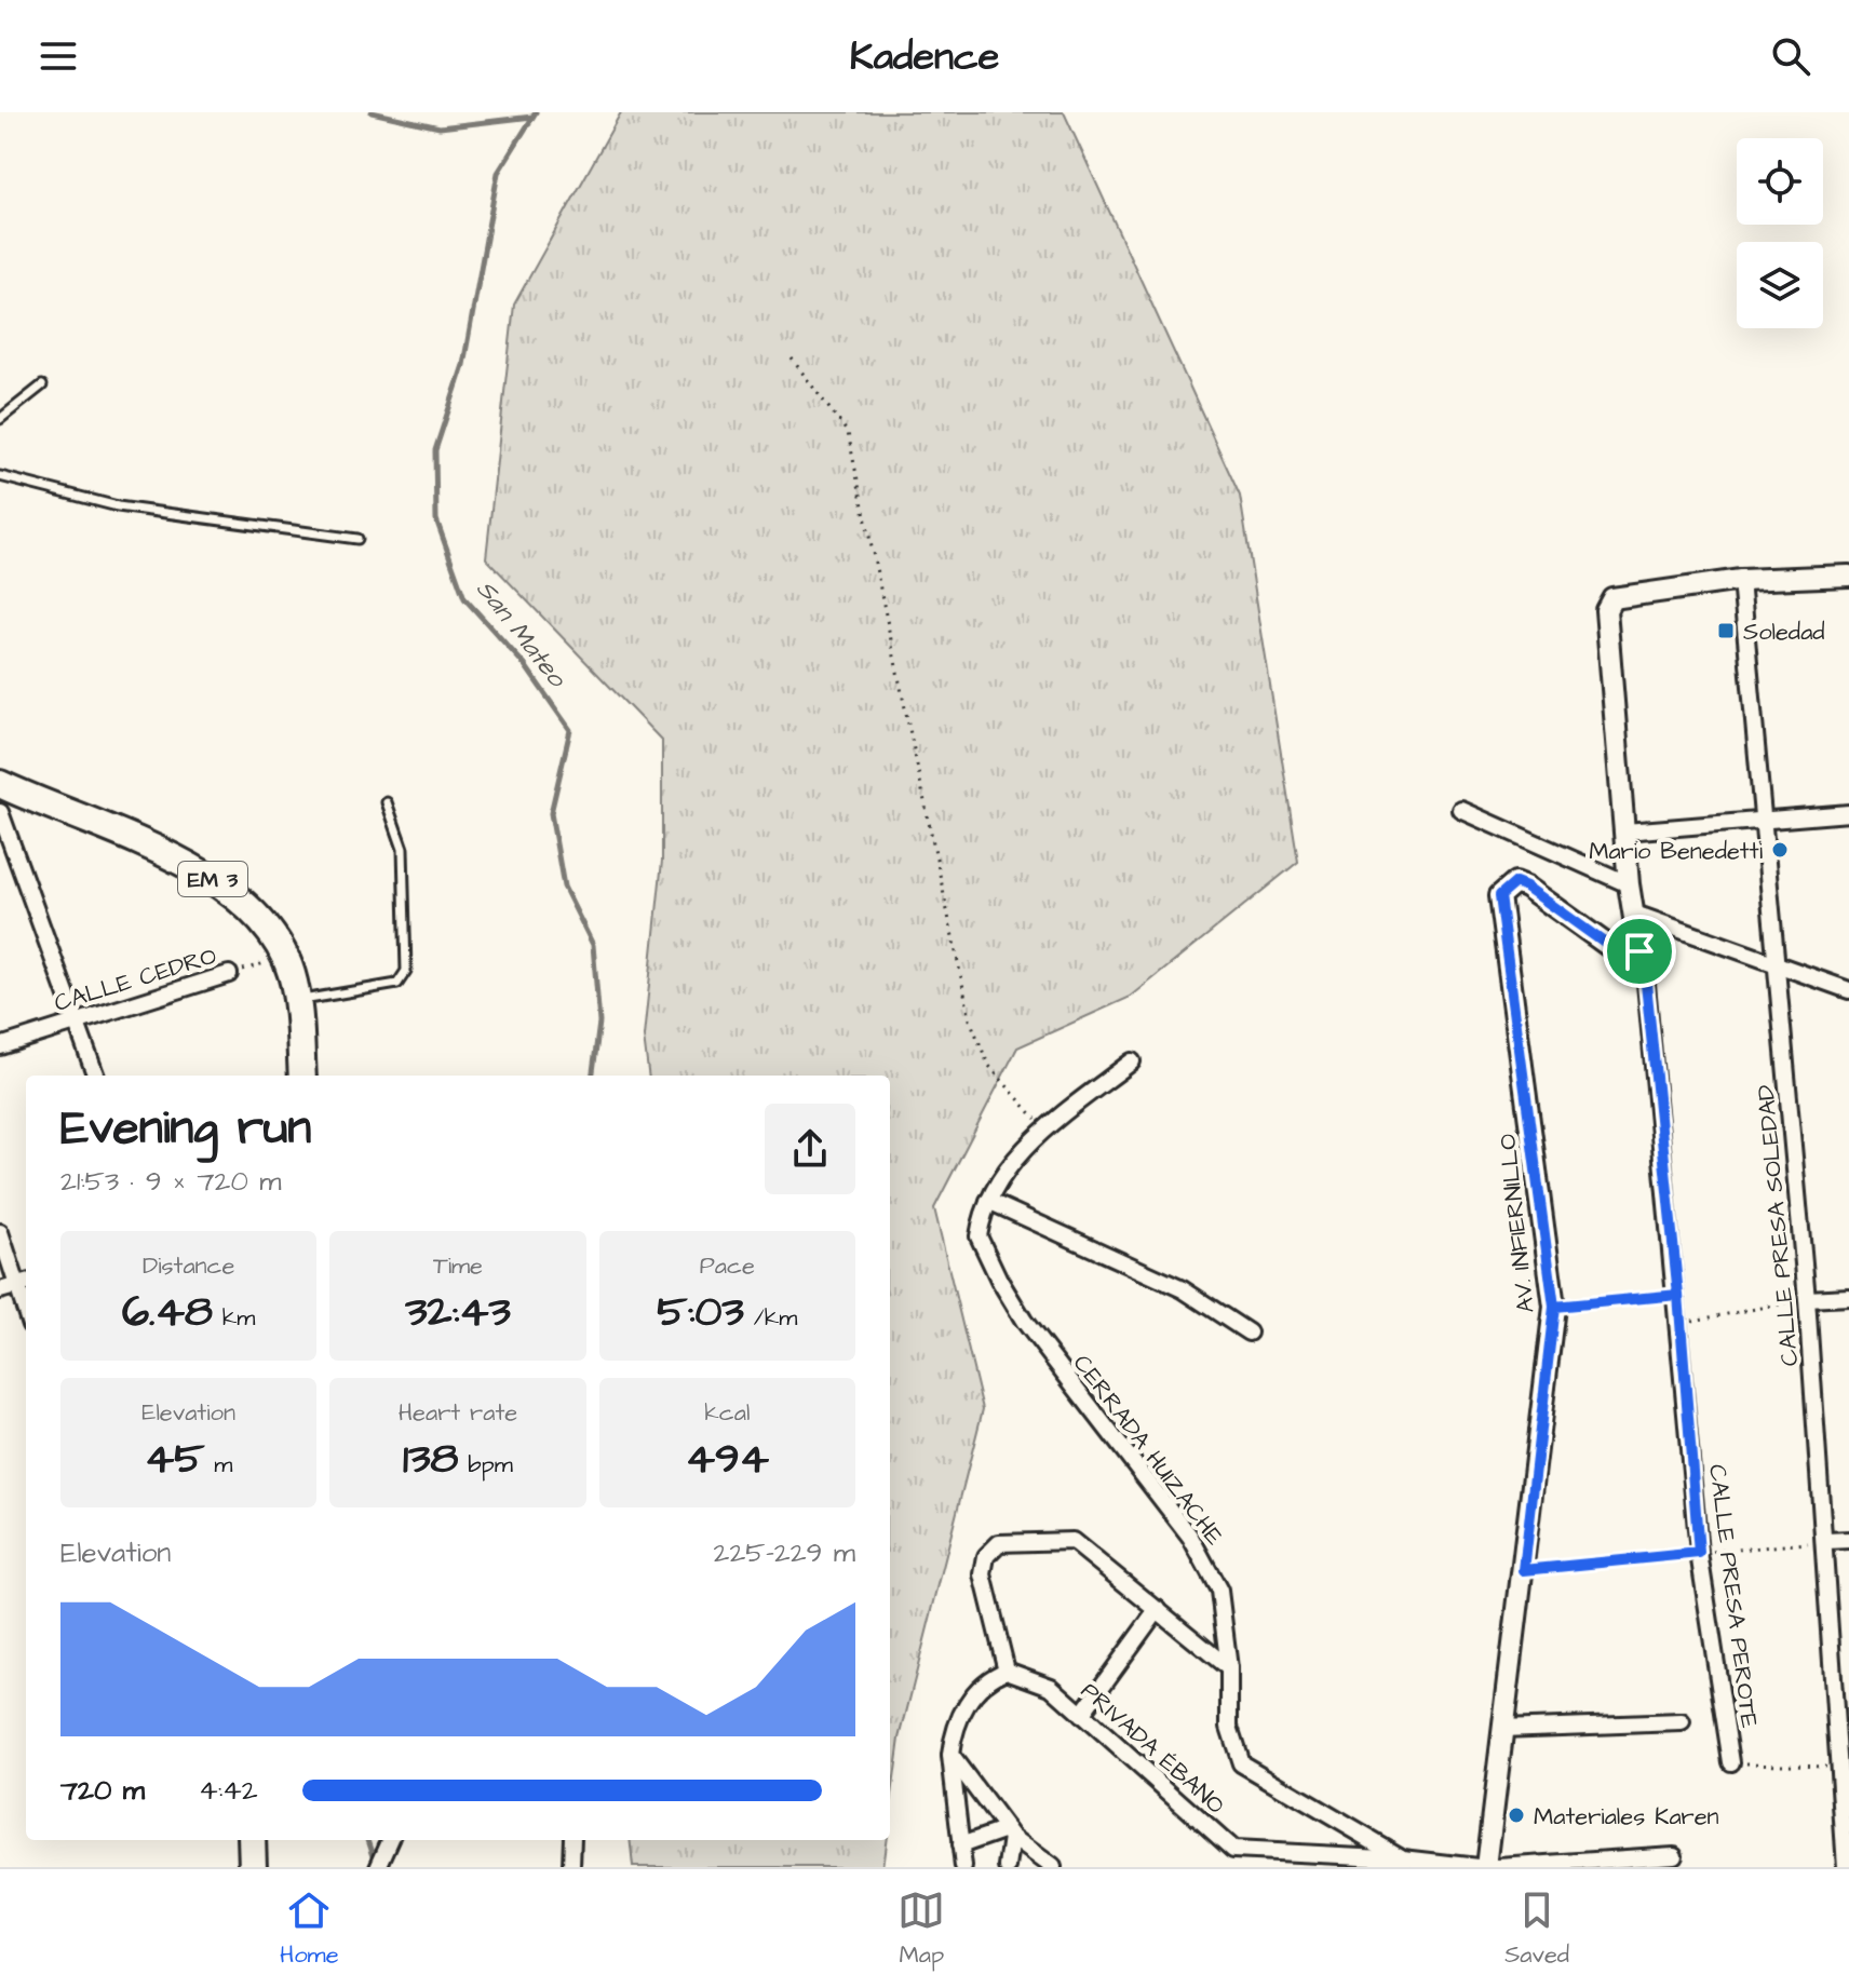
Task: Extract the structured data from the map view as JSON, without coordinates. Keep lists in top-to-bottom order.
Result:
{
  "streets": {
    "main road": ["EM 3"],
    "street": [
      "CALLE CEDRO",
      "AV. INFIERNILLO",
      "CALLE PRESA SOLEDAD",
      "CERRADA HUIZACHE",
      "CALLE PRESA PEROTE",
      "PRIVADA ÉBANO"
    ]
  },
  "crossings": [
    ["EM 3", "CALLE CEDRO"],
    ["AV. INFIERNILLO", "CALLE PRESA PEROTE"],
    ["CALLE PRESA SOLEDAD", "CALLE PRESA PEROTE"],
    ["CERRADA HUIZACHE", "PRIVADA ÉBANO"]
  ],
  "water": ["San Mateo"],
  "places": {
    "transit": ["Soledad"],
    "other": ["Mario Benedetti", "Materiales Karen"]
  },
  "page": {
    "header": "Kadence",
    "heading": ["Evening run", "21:53 · 9 × 720 m"],
    "stats": [
      ["Distance", "6.48 km"],
      ["Time", "32:43"],
      ["Pace", "5:03 /km"],
      ["Elevation", "45 m"],
      ["Heart rate", "138 bpm"],
      ["kcal", "494"]
    ],
    "chart": ["Elevation", "225–229 m"],
    "list": [
      {
        "name": "720 m",
        "note": "4:42"
      }
    ],
    "tabs": ["Home", "Map", "Saved"]
  }
}
